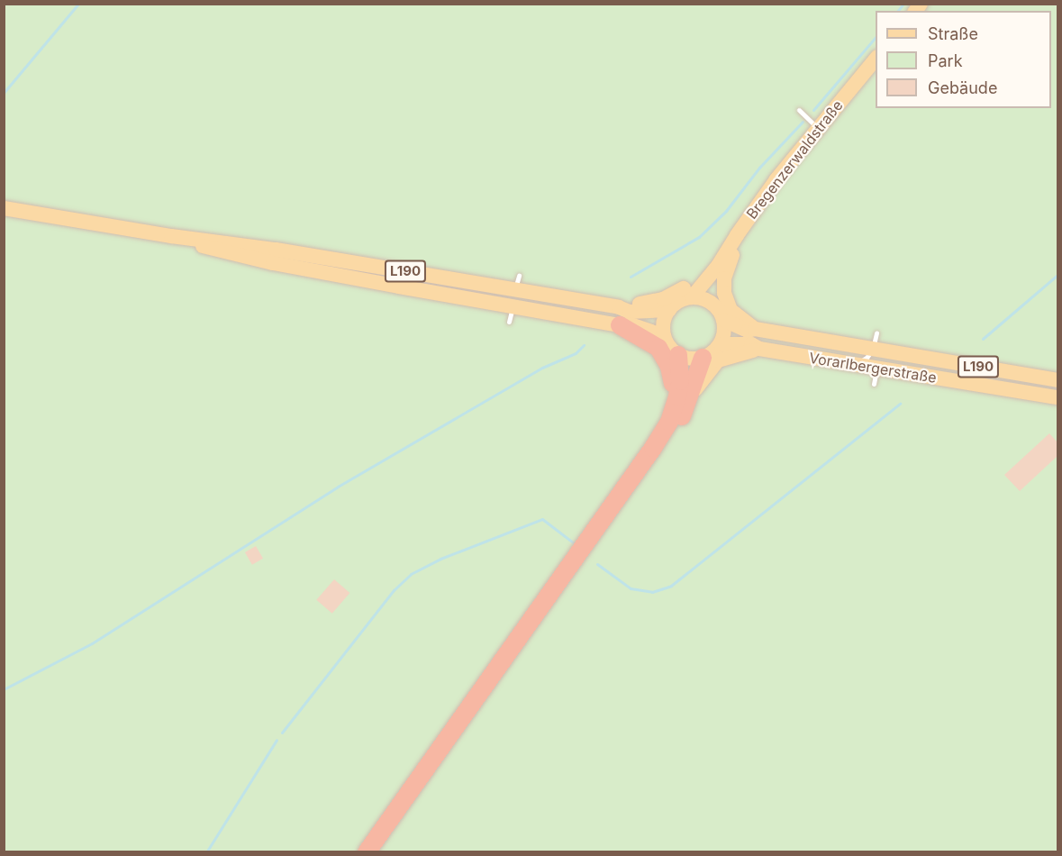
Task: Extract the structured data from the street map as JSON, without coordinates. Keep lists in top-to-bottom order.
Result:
{
  "streets": {
    "main road": ["Bregenzerwaldstraße", "L190", "Vorarlbergerstraße"]
  },
  "crossings": [
    ["Bregenzerwaldstraße", "L190"],
    ["Bregenzerwaldstraße", "Vorarlbergerstraße"],
    ["L190", "Vorarlbergerstraße"]
  ],
  "legend": ["Straße", "Park", "Gebäude"]
}
